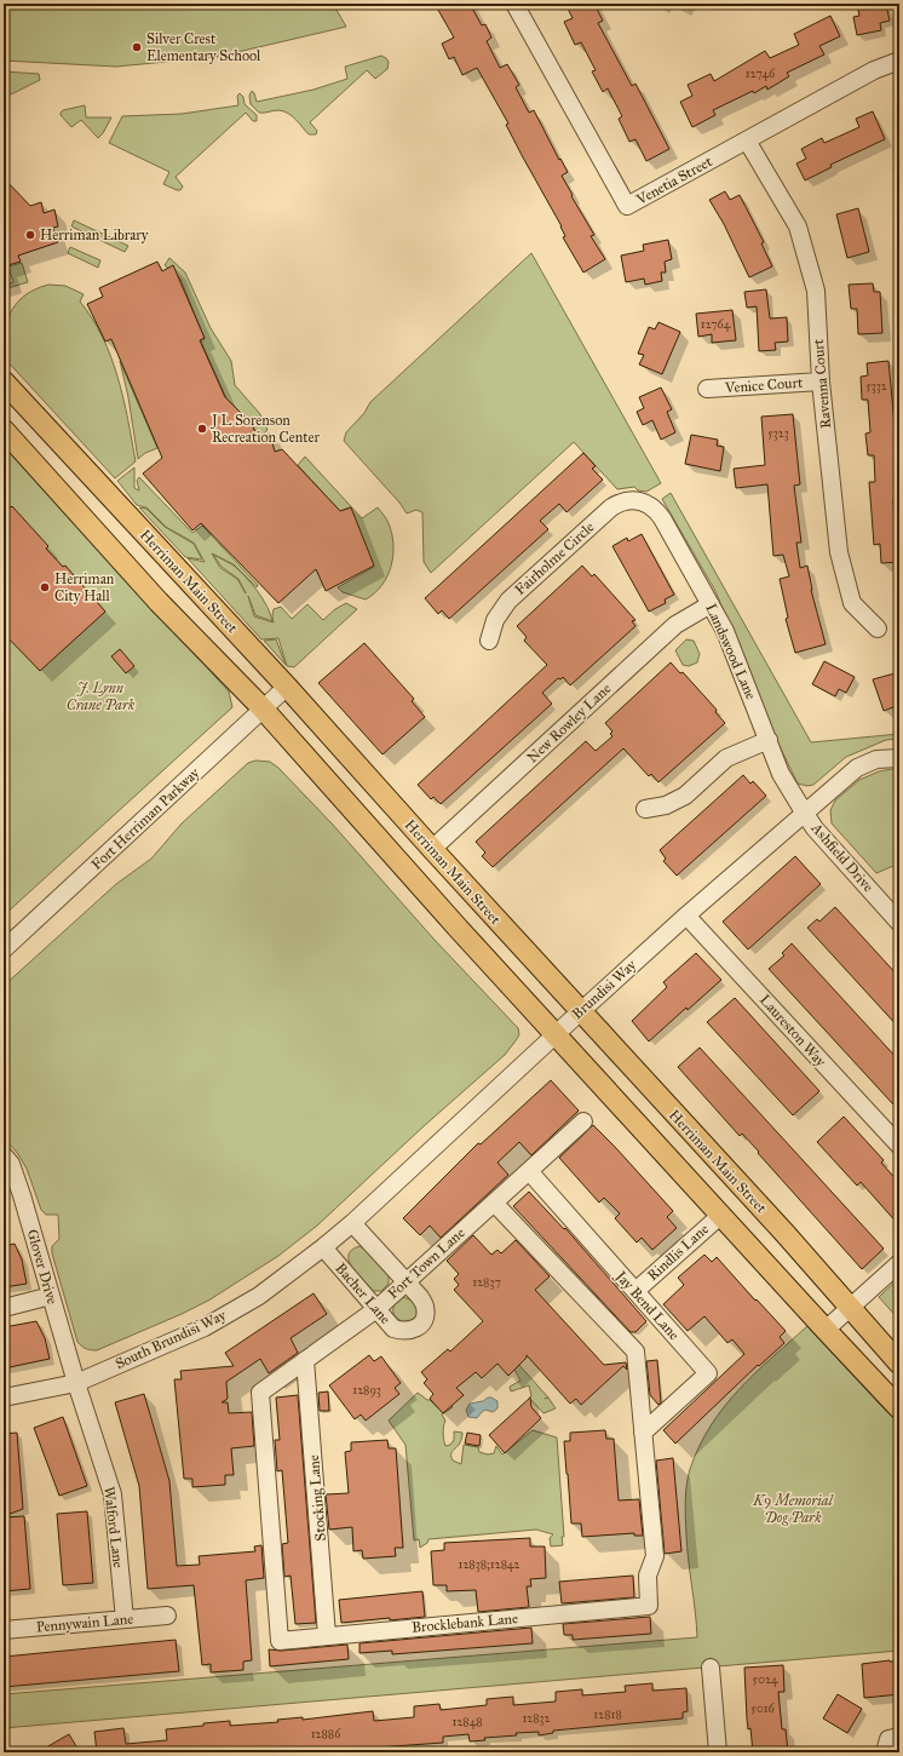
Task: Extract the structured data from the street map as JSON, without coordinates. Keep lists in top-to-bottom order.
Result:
{
  "streets": {
    "main road": ["Herriman Main Street"],
    "street": [
      "Venetia Street",
      "Ravenna Court",
      "Venice Court",
      "Fairholme Circle",
      "Landswood Lane",
      "New Rowley Lane",
      "Fort Herriman Parkway",
      "Ashfield Drive",
      "Brundisi Way",
      "Laureston Way",
      "Rindlis Lane",
      "Fort Town Lane",
      "Glover Drive",
      "Bacher Lane",
      "Jay Bend Lane",
      "South Brundisi Way",
      "Stocking Lane",
      "Walford Lane",
      "Pennywain Lane",
      "Brocklebank Lane"
    ]
  },
  "crossings": [
    ["Venetia Street", "Ravenna Court"],
    ["Ravenna Court", "Venice Court"],
    ["Fairholme Circle", "Landswood Lane"],
    ["Herriman Main Street", "New Rowley Lane"],
    ["Herriman Main Street", "Fort Herriman Parkway"],
    ["Herriman Main Street", "Brundisi Way"],
    ["Landswood Lane", "New Rowley Lane"],
    ["Landswood Lane", "Ashfield Drive"],
    ["Landswood Lane", "Brundisi Way"],
    ["Ashfield Drive", "Brundisi Way"],
    ["Brundisi Way", "Laureston Way"],
    ["Brundisi Way", "Bacher Lane"],
    ["Brundisi Way", "South Brundisi Way"],
    ["Rindlis Lane", "Jay Bend Lane"],
    ["Fort Town Lane", "Bacher Lane"],
    ["Fort Town Lane", "Jay Bend Lane"],
    ["Fort Town Lane", "Stocking Lane"],
    ["Fort Town Lane", "Brocklebank Lane"],
    ["Glover Drive", "South Brundisi Way"],
    ["Glover Drive", "Walford Lane"],
    ["Bacher Lane", "South Brundisi Way"],
    ["Jay Bend Lane", "Brocklebank Lane"],
    ["South Brundisi Way", "Walford Lane"],
    ["Stocking Lane", "Brocklebank Lane"],
    ["Walford Lane", "Pennywain Lane"]
  ],
  "parks": ["J. Lynn Crane Park", "K9 Memorial Dog Park"],
  "places": [
    "Silver Crest Elementary School",
    "Herriman Library",
    "J L Sorenson Recreation Center",
    "Herriman City Hall"
  ],
  "house_numbers": [
    "12746",
    "12764",
    "5332",
    "5323",
    "12837",
    "12893",
    "12838;12842",
    "5024",
    "5016",
    "12818",
    "12832",
    "12848",
    "12886"
  ]
}
